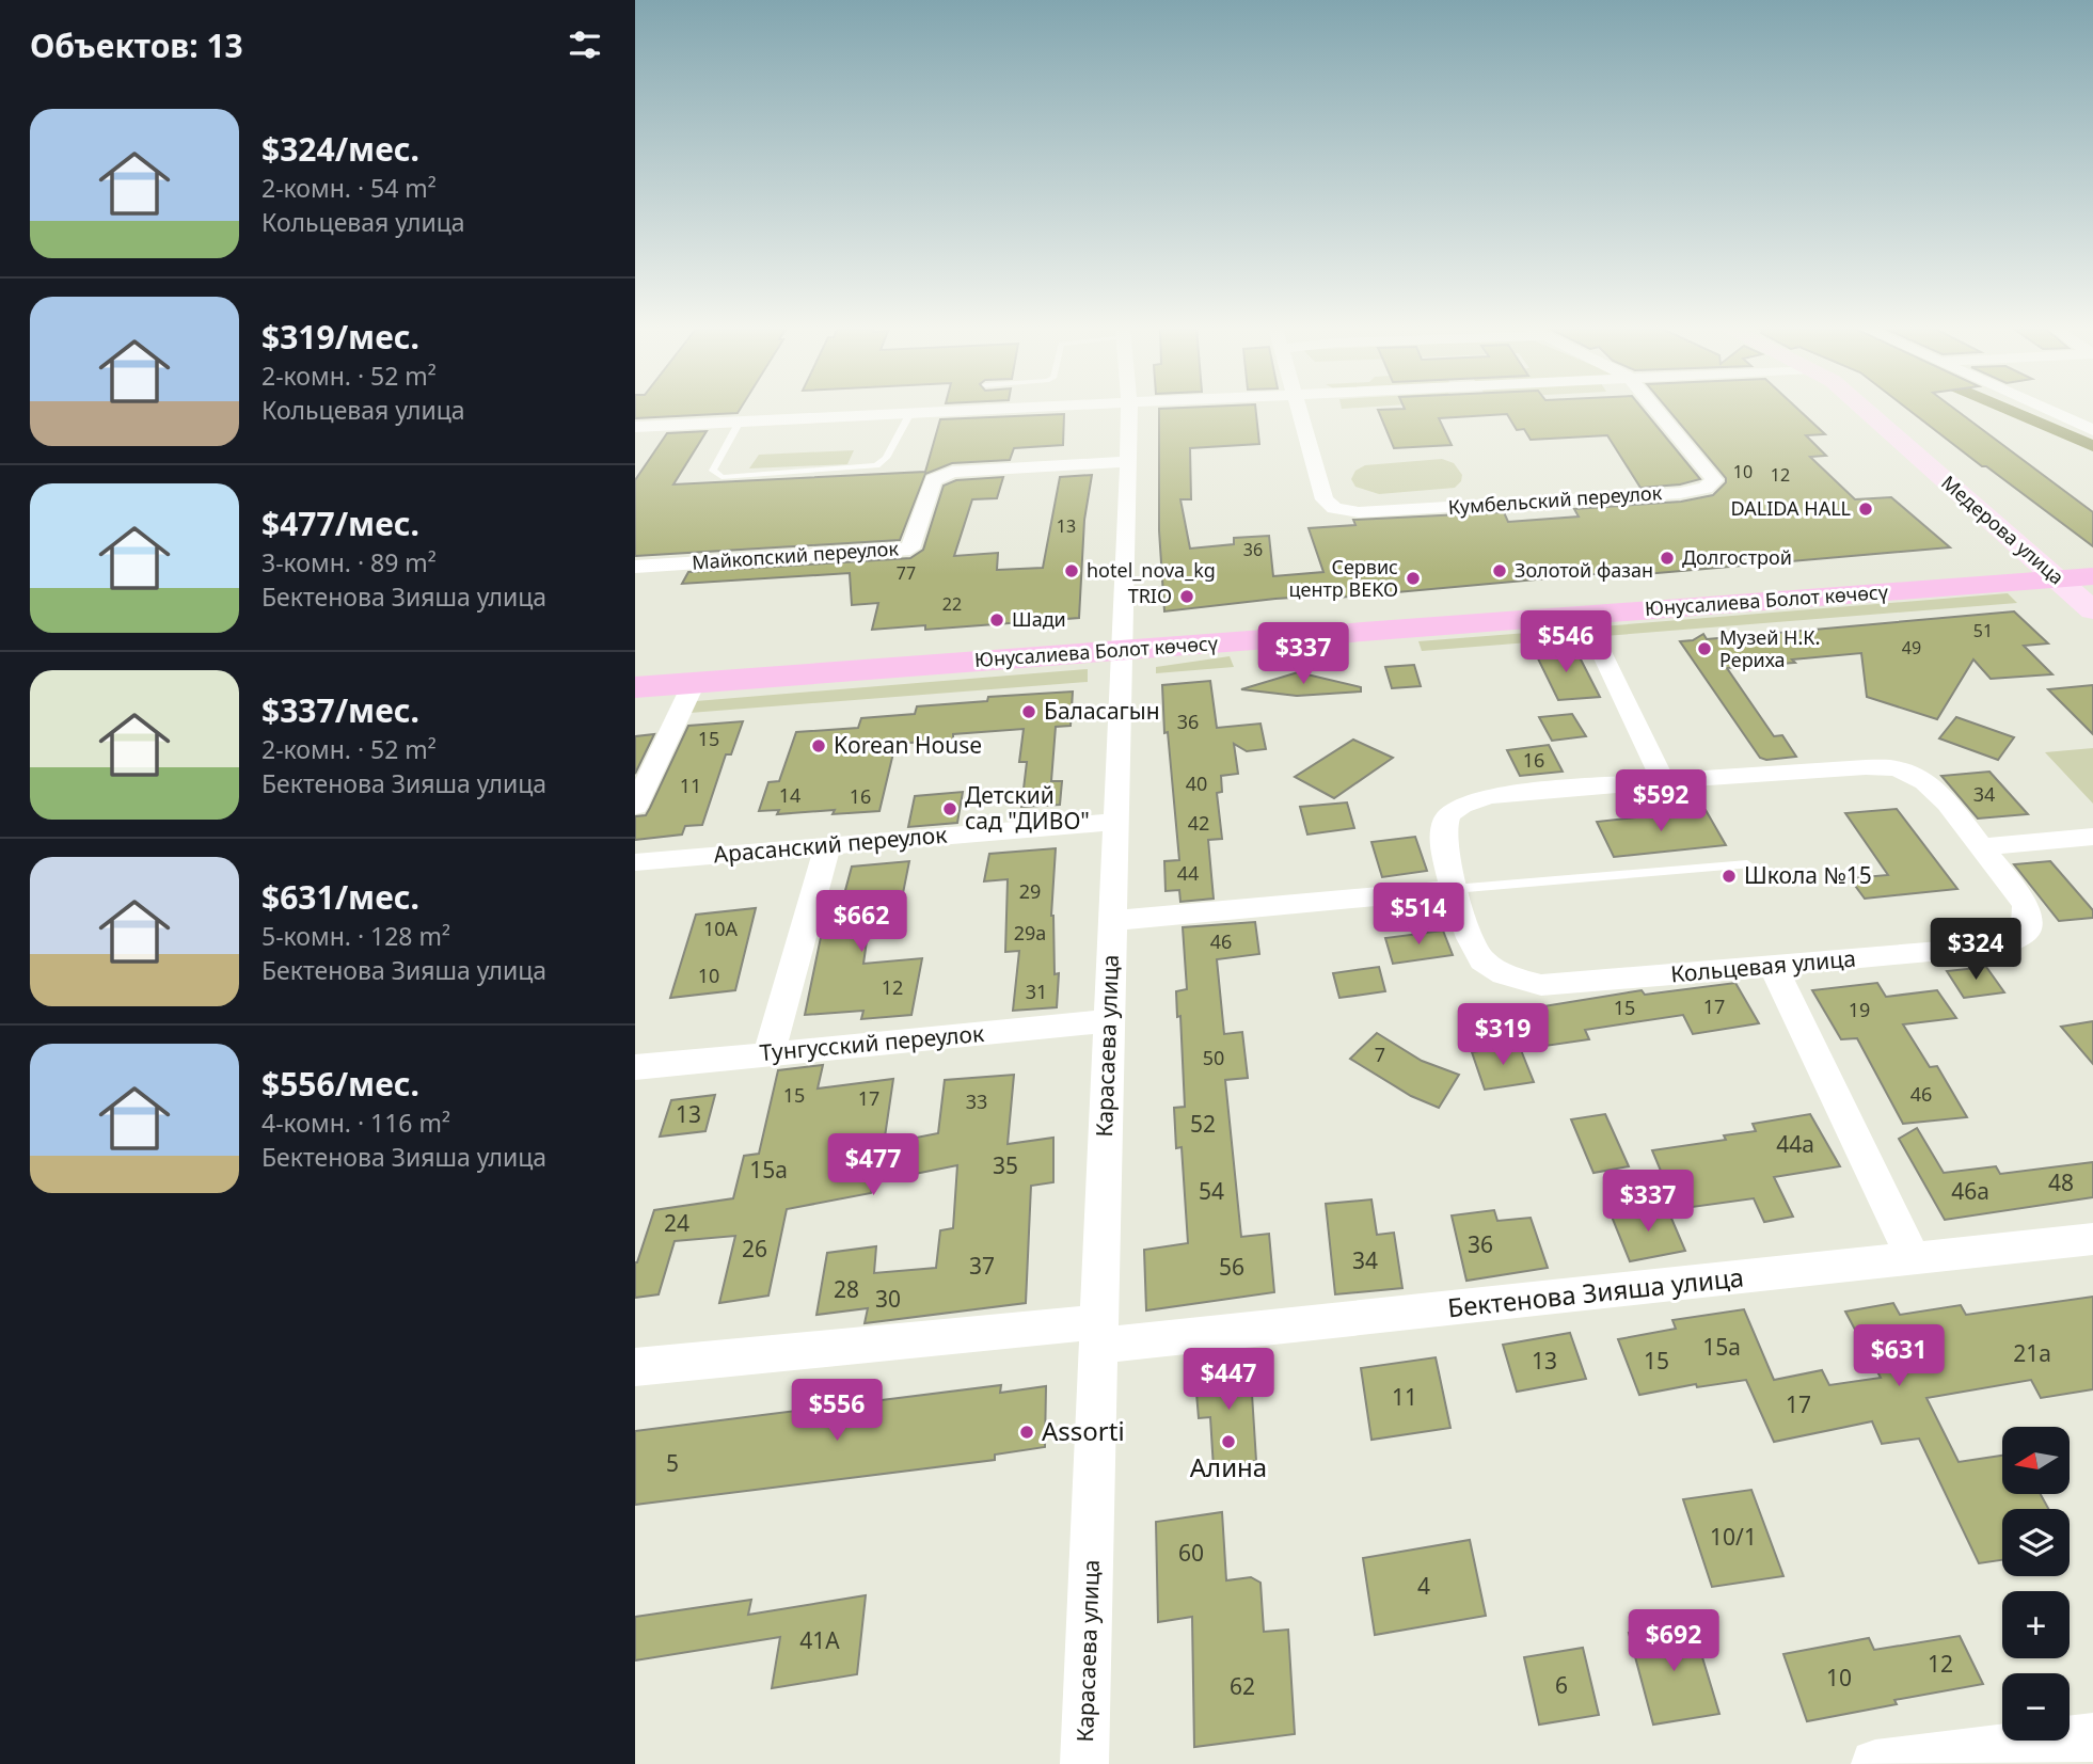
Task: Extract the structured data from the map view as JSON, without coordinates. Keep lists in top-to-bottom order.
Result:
{
  "streets": {
    "main road": ["Медерова улица", "Юнусалиева Болот көчөсү"],
    "street": [
      "Кумбельский переулок",
      "Майкопский переулок",
      "Арасанский переулок",
      "Кольцевая улица",
      "Тунгусский переулок",
      "Карасаева улица",
      "Бектенова Зияша улица"
    ]
  },
  "crossings": [
    ["Медерова улица", "Юнусалиева Болот көчөсү"],
    ["Майкопский переулок", "Карасаева улица"],
    ["Юнусалиева Болот көчөсү", "Карасаева улица"],
    ["Арасанский переулок", "Карасаева улица"],
    ["Тунгусский переулок", "Карасаева улица"],
    ["Карасаева улица", "Бектенова Зияша улица"]
  ],
  "places": [
    "DALIDA HALL",
    "Долгострой",
    "hotel_nova_kg",
    "Золотой фазан",
    "Сервис центр BEKO",
    "TRIO",
    "Шади",
    "Музей Н.К. Рериха",
    "Баласагын",
    "Korean House",
    "Детский сад \"ДИВО\"",
    "Школа №15",
    "Assorti",
    "Алина"
  ],
  "house_numbers": [
    "10",
    "12",
    "13",
    "36",
    "77",
    "22",
    "51",
    "49",
    "36",
    "15",
    "16",
    "40",
    "11",
    "34",
    "14",
    "16",
    "42",
    "44",
    "29",
    "10А",
    "29а",
    "46",
    "10",
    "12",
    "31",
    "17",
    "15",
    "19",
    "7",
    "50",
    "46",
    "15",
    "17",
    "33",
    "13",
    "52",
    "44а",
    "35",
    "15а",
    "48",
    "54",
    "46а",
    "24",
    "36",
    "26",
    "34",
    "37",
    "56",
    "28",
    "30",
    "15а",
    "21а",
    "13",
    "15",
    "11",
    "17",
    "5",
    "10/1",
    "60",
    "4",
    "41А",
    "12",
    "10",
    "6",
    "62"
  ],
  "north": "left",
  "page": {
    "heading": "Объектов: 13",
    "list": [
      {
        "name": "$324/мес.",
        "note": "2-комн. · 54 m² · Кольцевая улица"
      },
      {
        "name": "$319/мес.",
        "note": "2-комн. · 52 m² · Кольцевая улица"
      },
      {
        "name": "$477/мес.",
        "note": "3-комн. · 89 m² · Бектенова Зияша улица"
      },
      {
        "name": "$337/мес.",
        "note": "2-комн. · 52 m² · Бектенова Зияша улица"
      },
      {
        "name": "$631/мес.",
        "note": "5-комн. · 128 m² · Бектенова Зияша улица"
      },
      {
        "name": "$556/мес.",
        "note": "4-комн. · 116 m² · Бектенова Зияша улица"
      }
    ],
    "price": [
      "$546",
      "$337",
      "$592",
      "$514",
      "$662",
      "$324",
      "$319",
      "$477",
      "$337",
      "$631",
      "$447",
      "$556",
      "$692"
    ],
    "map_buttons": ["+", "−"]
  }
}
